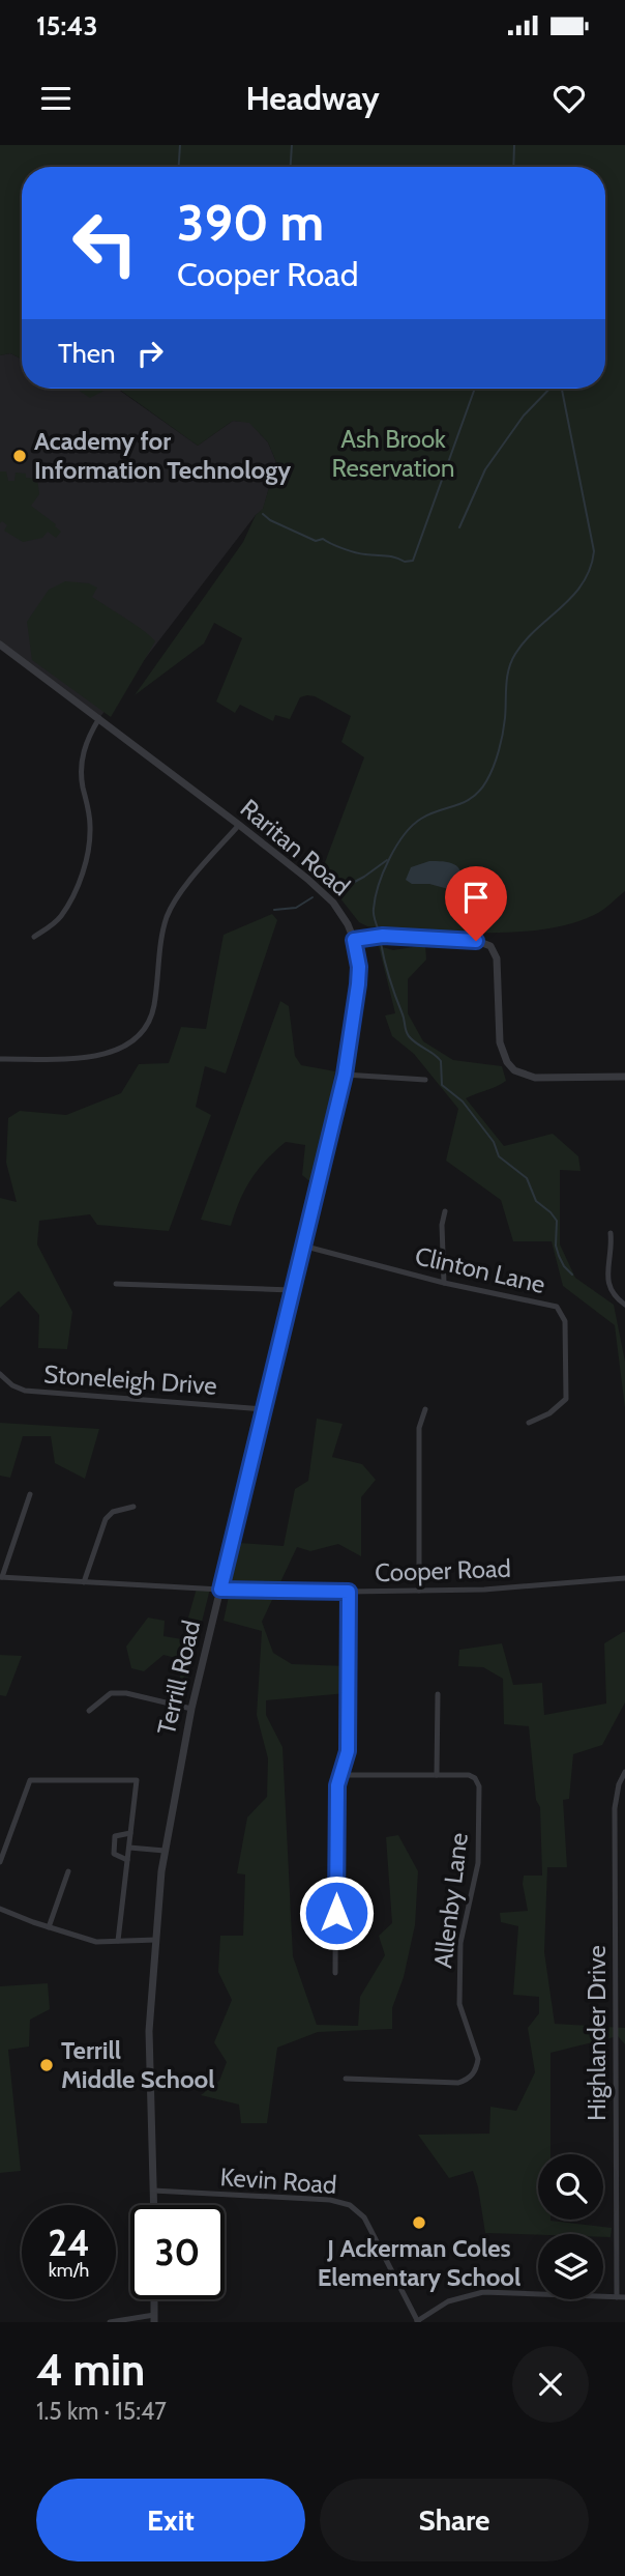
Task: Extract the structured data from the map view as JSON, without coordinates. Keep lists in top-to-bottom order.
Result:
{
  "streets": {
    "street": [
      "Raritan Road",
      "Clinton Lane",
      "Stoneleigh Drive",
      "Cooper Road",
      "Terrill Road",
      "Allenby Lane",
      "Highlander Drive",
      "Kevin Road"
    ]
  },
  "crossings": [
    ["Raritan Road", "Terrill Road"],
    ["Clinton Lane", "Terrill Road"],
    ["Stoneleigh Drive", "Terrill Road"],
    ["Cooper Road", "Terrill Road"],
    ["Terrill Road", "Kevin Road"]
  ],
  "parks": ["Ash Brook Reservation"],
  "places": ["Academy for Information Technology", "Terrill Middle School", "J Ackerman Coles Elementary School"],
  "page": {
    "status": "15:43",
    "header": "Headway",
    "turn": ["390 m", "Cooper Road"],
    "then": "Then",
    "speed": "24 km/h",
    "limit": "30",
    "heading": ["4 min", "1.5 km · 15:47"],
    "buttons": ["Exit", "Share"]
  }
}
